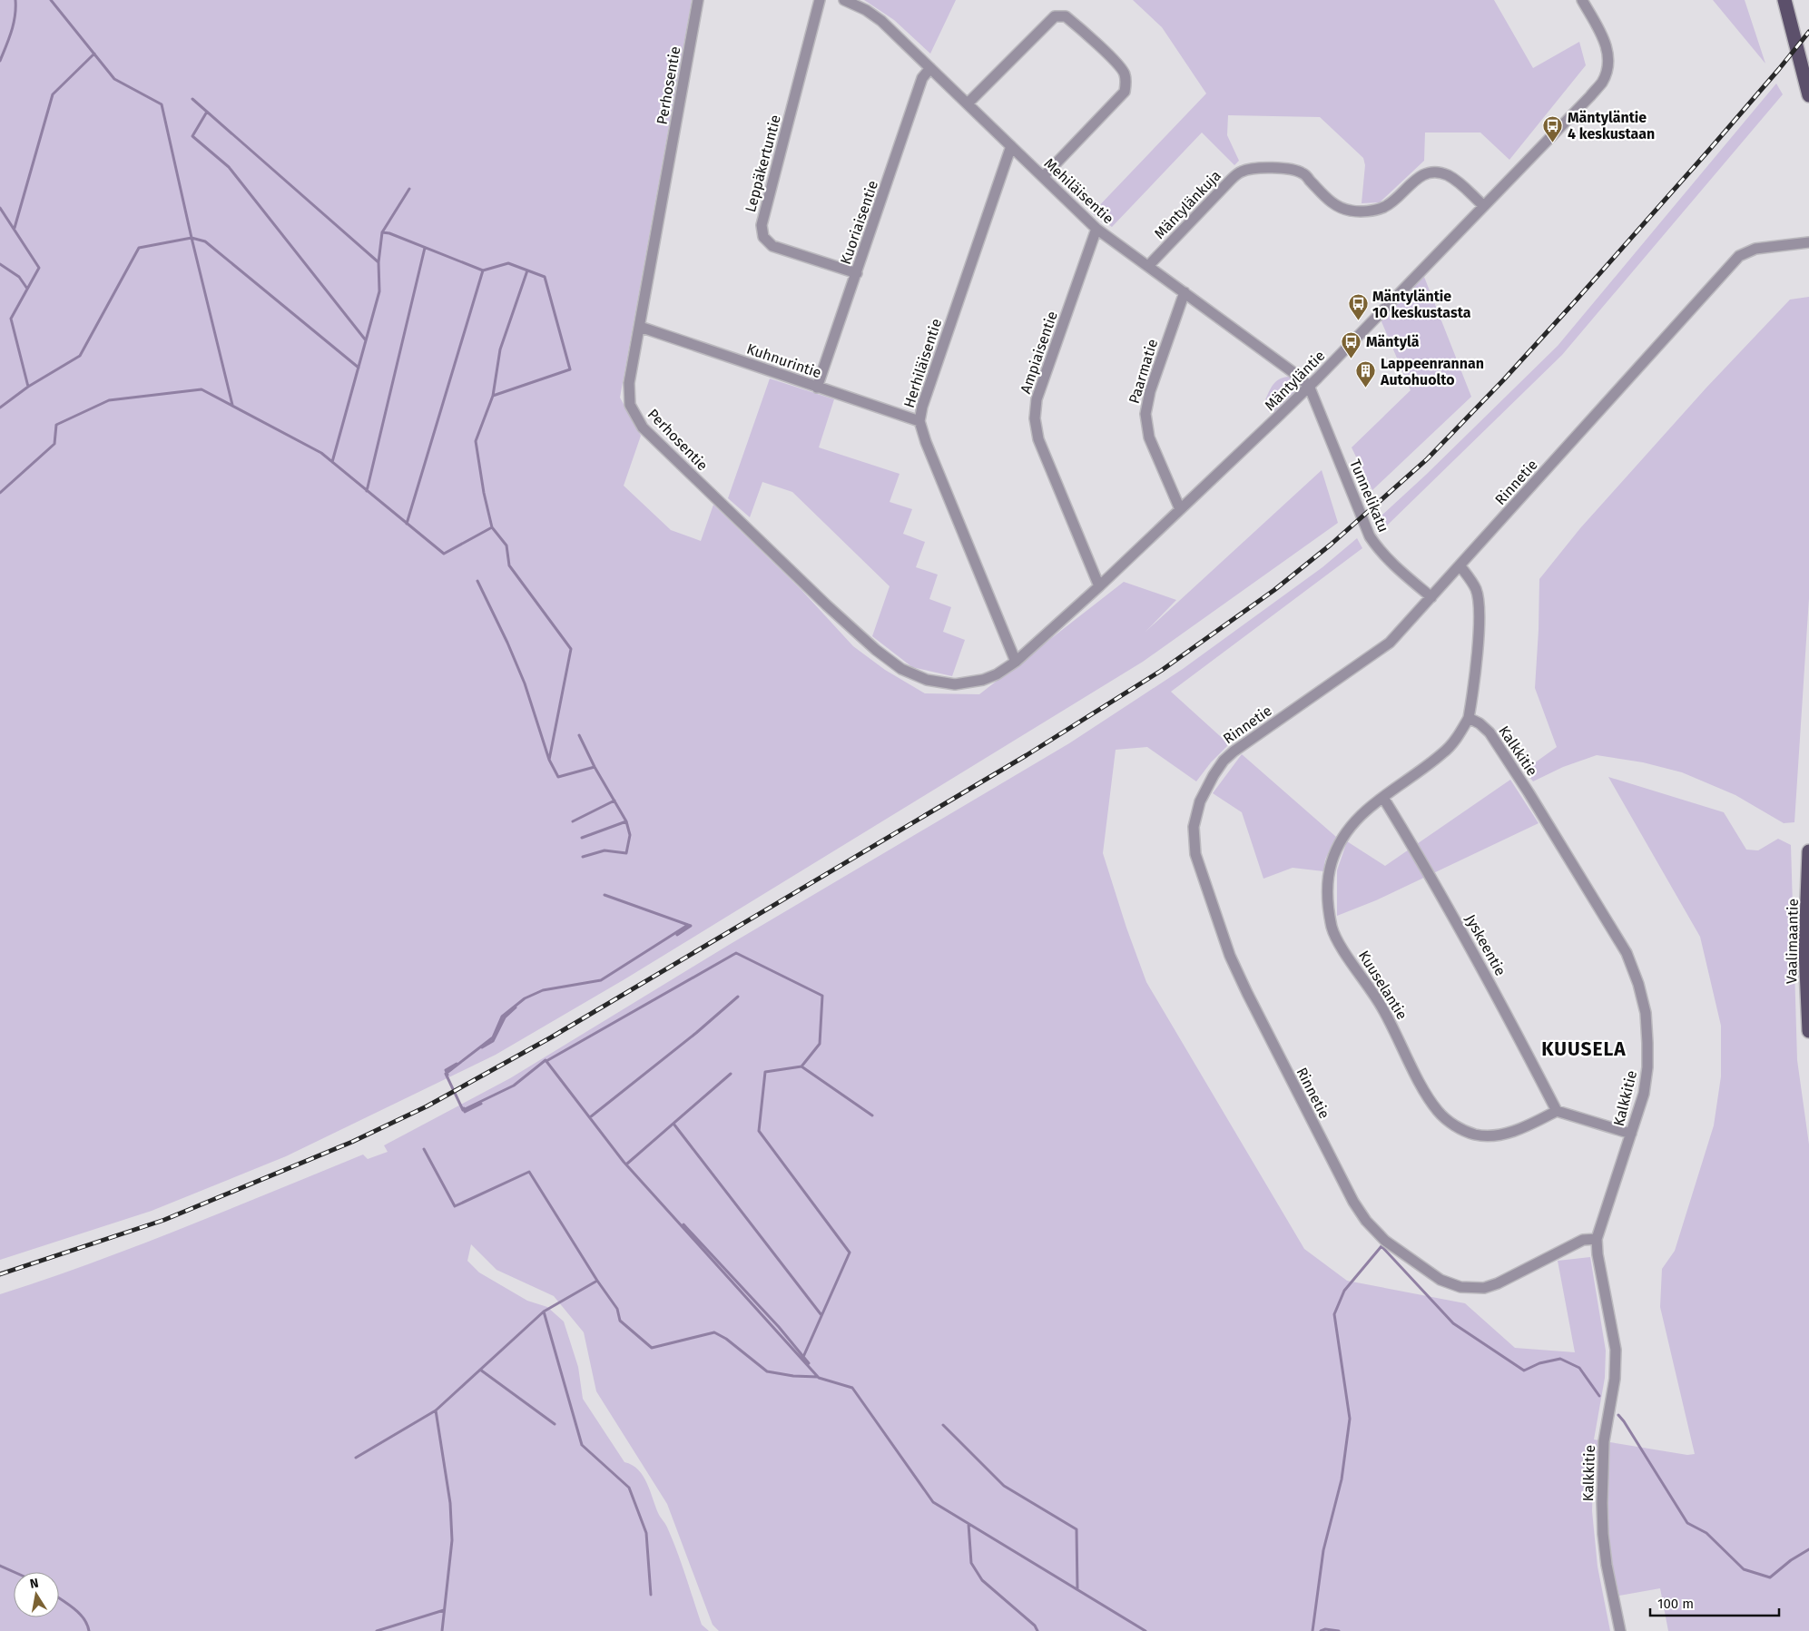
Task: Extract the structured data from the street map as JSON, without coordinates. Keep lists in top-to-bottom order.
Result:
{
  "streets": {
    "main road": ["Vaalimaantie"],
    "street": [
      "Perhosentie",
      "Leppäkertuntie",
      "Mehiläisentie",
      "Mäntylänkuja",
      "Kuoriaisentie",
      "Ampiaisentie",
      "Kuhnurintie",
      "Herhiläisentie",
      "Paarmatie",
      "Mäntyläntie",
      "Rinnetie",
      "Tunnelikatu",
      "Kalkkitie",
      "Jyskeentie",
      "Kuuselantie"
    ]
  },
  "crossings": [
    ["Perhosentie", "Kuhnurintie"],
    ["Perhosentie", "Herhiläisentie"],
    ["Perhosentie", "Mäntyläntie"],
    ["Leppäkertuntie", "Kuoriaisentie"],
    ["Mehiläisentie", "Mäntylänkuja"],
    ["Mehiläisentie", "Kuoriaisentie"],
    ["Mehiläisentie", "Ampiaisentie"],
    ["Mehiläisentie", "Herhiläisentie"],
    ["Mehiläisentie", "Paarmatie"],
    ["Mehiläisentie", "Mäntyläntie"],
    ["Mehiläisentie", "Tunnelikatu"],
    ["Mäntylänkuja", "Mäntyläntie"],
    ["Kuoriaisentie", "Kuhnurintie"],
    ["Ampiaisentie", "Mäntyläntie"],
    ["Kuhnurintie", "Herhiläisentie"],
    ["Herhiläisentie", "Mäntyläntie"],
    ["Paarmatie", "Mäntyläntie"],
    ["Mäntyläntie", "Tunnelikatu"],
    ["Rinnetie", "Tunnelikatu"],
    ["Rinnetie", "Kalkkitie"],
    ["Kalkkitie", "Kuuselantie"],
    ["Jyskeentie", "Kuuselantie"]
  ],
  "districts": ["KUUSELA"],
  "places": {
    "bus stop": ["Mäntyläntie 4 keskustaan", "Mäntyläntie 10 keskustasta", "Mäntylä"],
    "building": ["Lappeenrannan Autohuolto"]
  },
  "scale_bar": "100 m",
  "north": "top"
}
